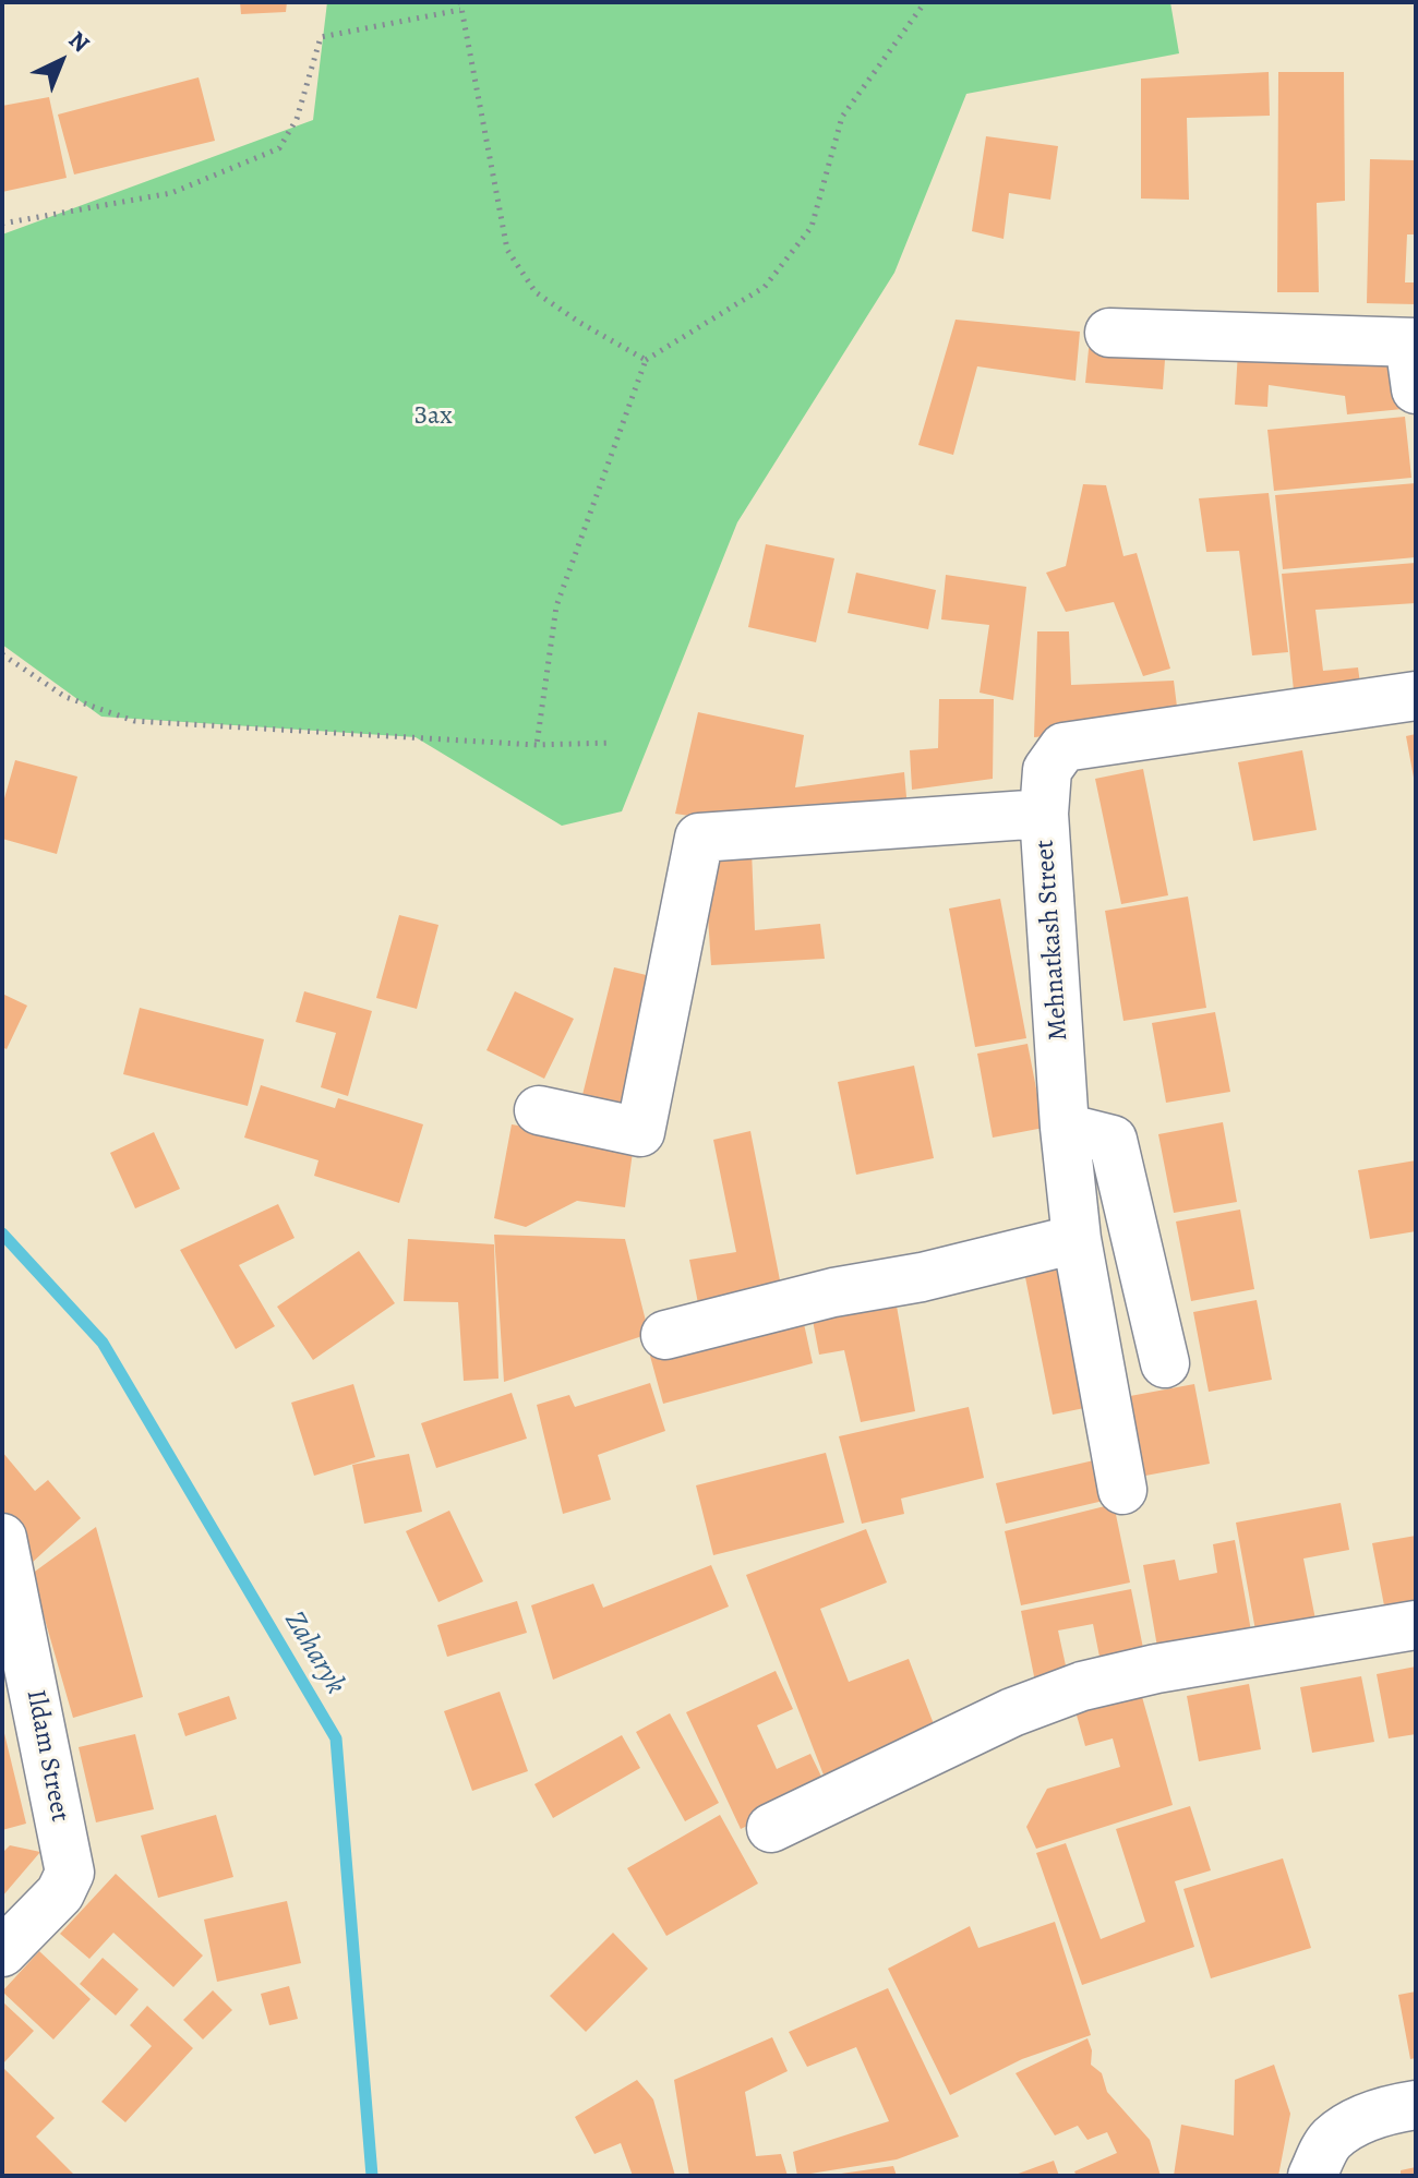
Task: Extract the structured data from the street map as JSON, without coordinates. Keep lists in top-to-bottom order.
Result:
{
  "streets": {
    "street": ["Mehnatkash Street", "Ildam Street"]
  },
  "water": ["Zaharyk"],
  "parks": ["Зах"],
  "north": "top right"
}
